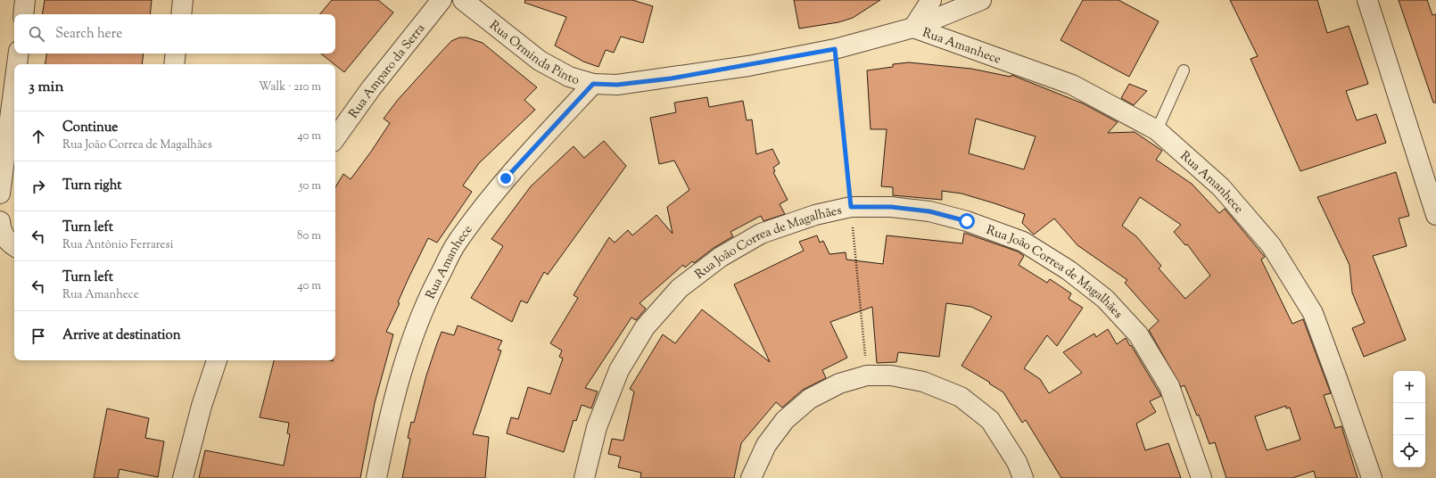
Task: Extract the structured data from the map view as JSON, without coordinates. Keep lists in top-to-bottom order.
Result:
{
  "streets": {
    "street": [
      "Rua Amanhece",
      "Rua Orminda Pinto",
      "Rua Amparo da Serra",
      "Rua João Correa de Magalhães"
    ]
  },
  "crossings": [
    ["Rua Amanhece", "Rua Orminda Pinto"]
  ],
  "page": {
    "search": "Search here",
    "heading": ["3 min", "Walk · 210 m"],
    "list": [
      ["Continue", "Rua João Correa de Magalhães", "40 m"],
      ["Turn right", "50 m"],
      ["Turn left", "Rua Antônio Ferraresi", "80 m"],
      ["Turn left", "Rua Amanhece", "40 m"],
      "Arrive at destination"
    ],
    "map_buttons": ["+", "−"]
  }
}
